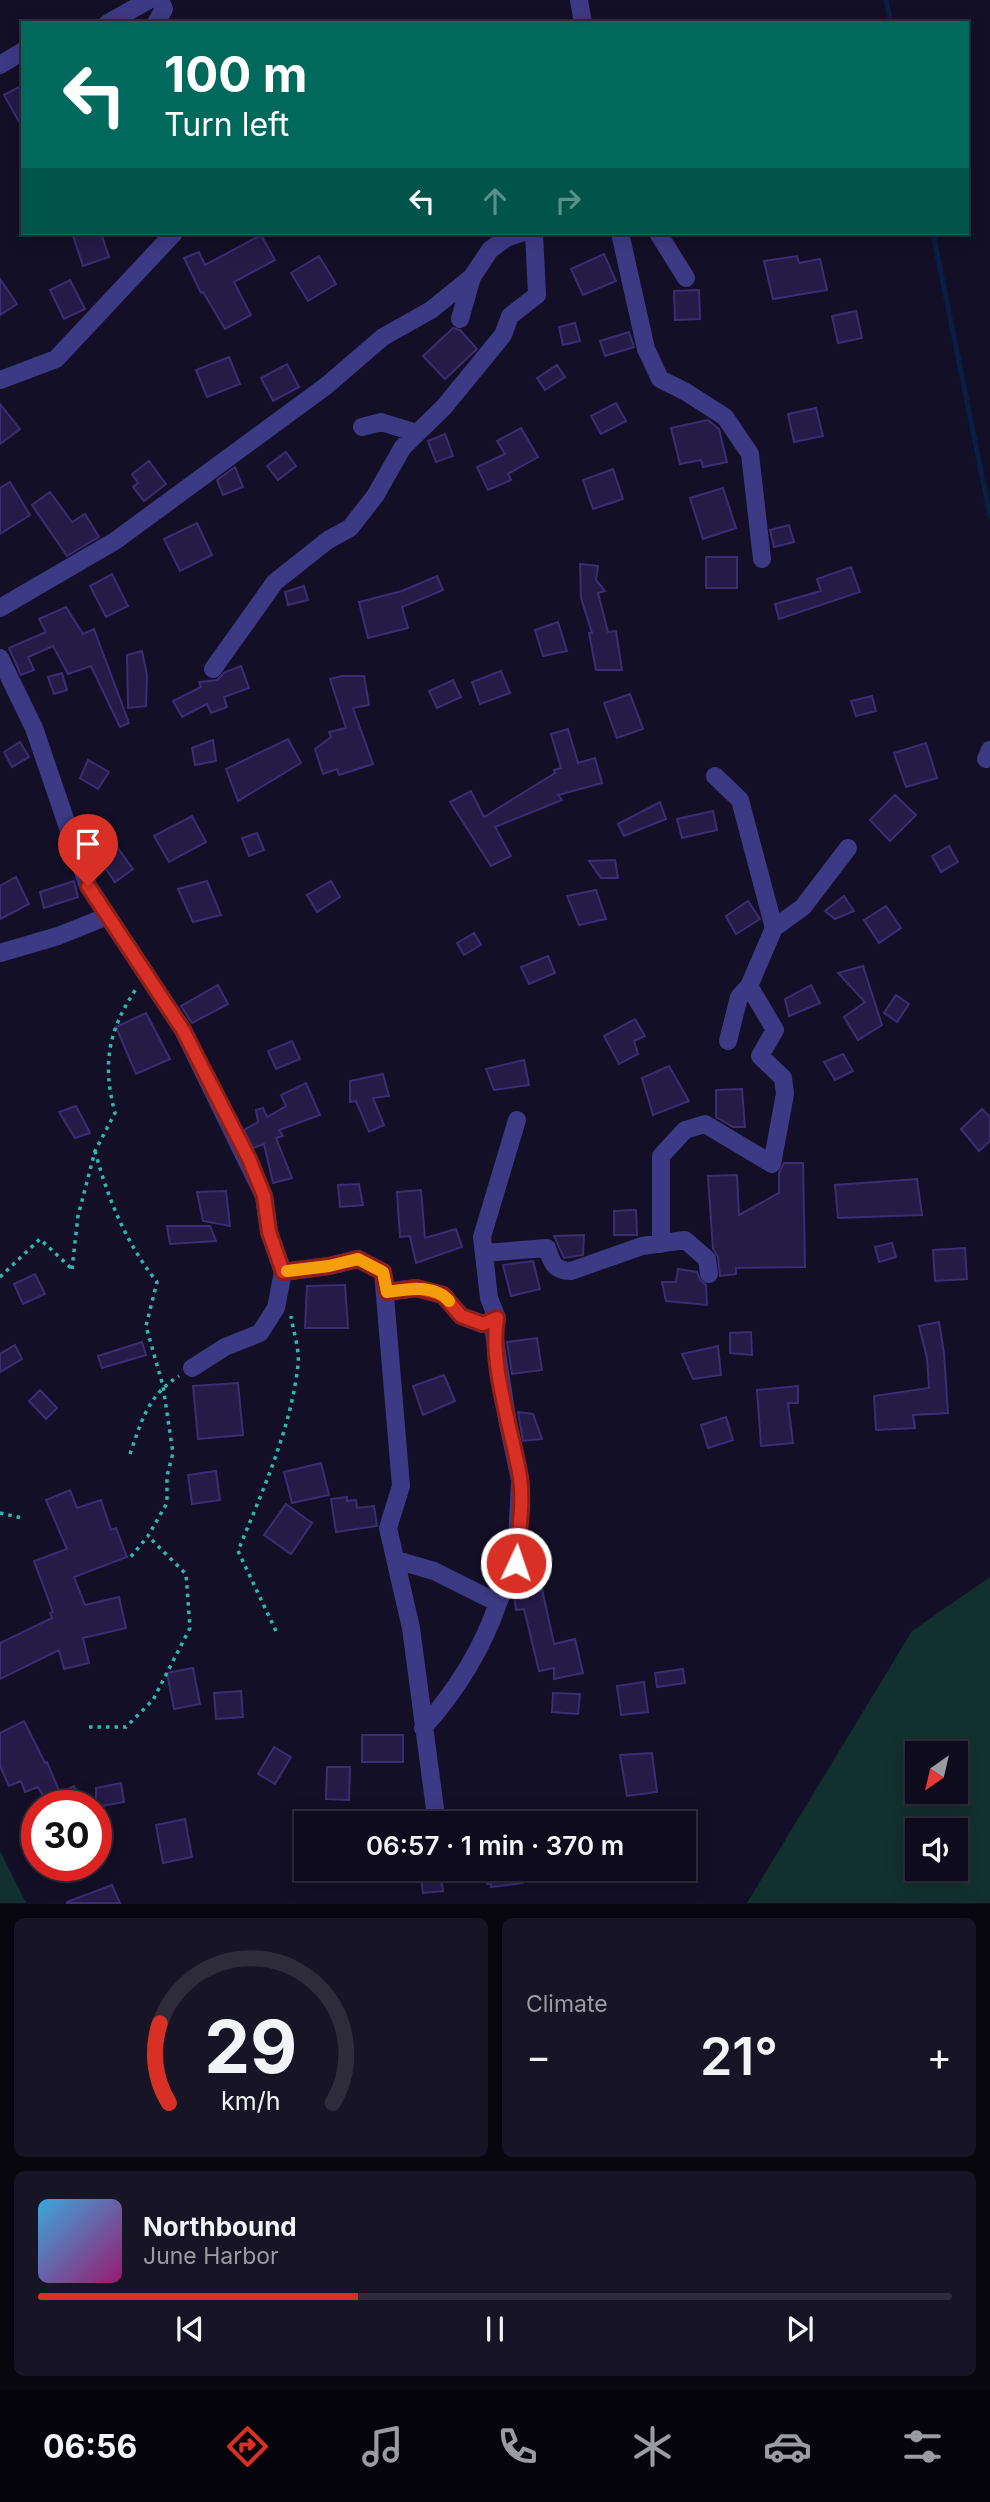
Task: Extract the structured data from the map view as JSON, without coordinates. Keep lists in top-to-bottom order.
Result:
{
  "north": "bottom left",
  "page": {
    "turn": ["100 m", "Turn left"],
    "limit": "30",
    "trip": "06:57 · 1 min · 370 m",
    "tile": "Climate",
    "heat": ["−", "21°", "+"],
    "song": ["Northbound", "June Harbor"],
    "tabs": "06:56",
    "gauge": ["29", "km/h"]
  }
}
